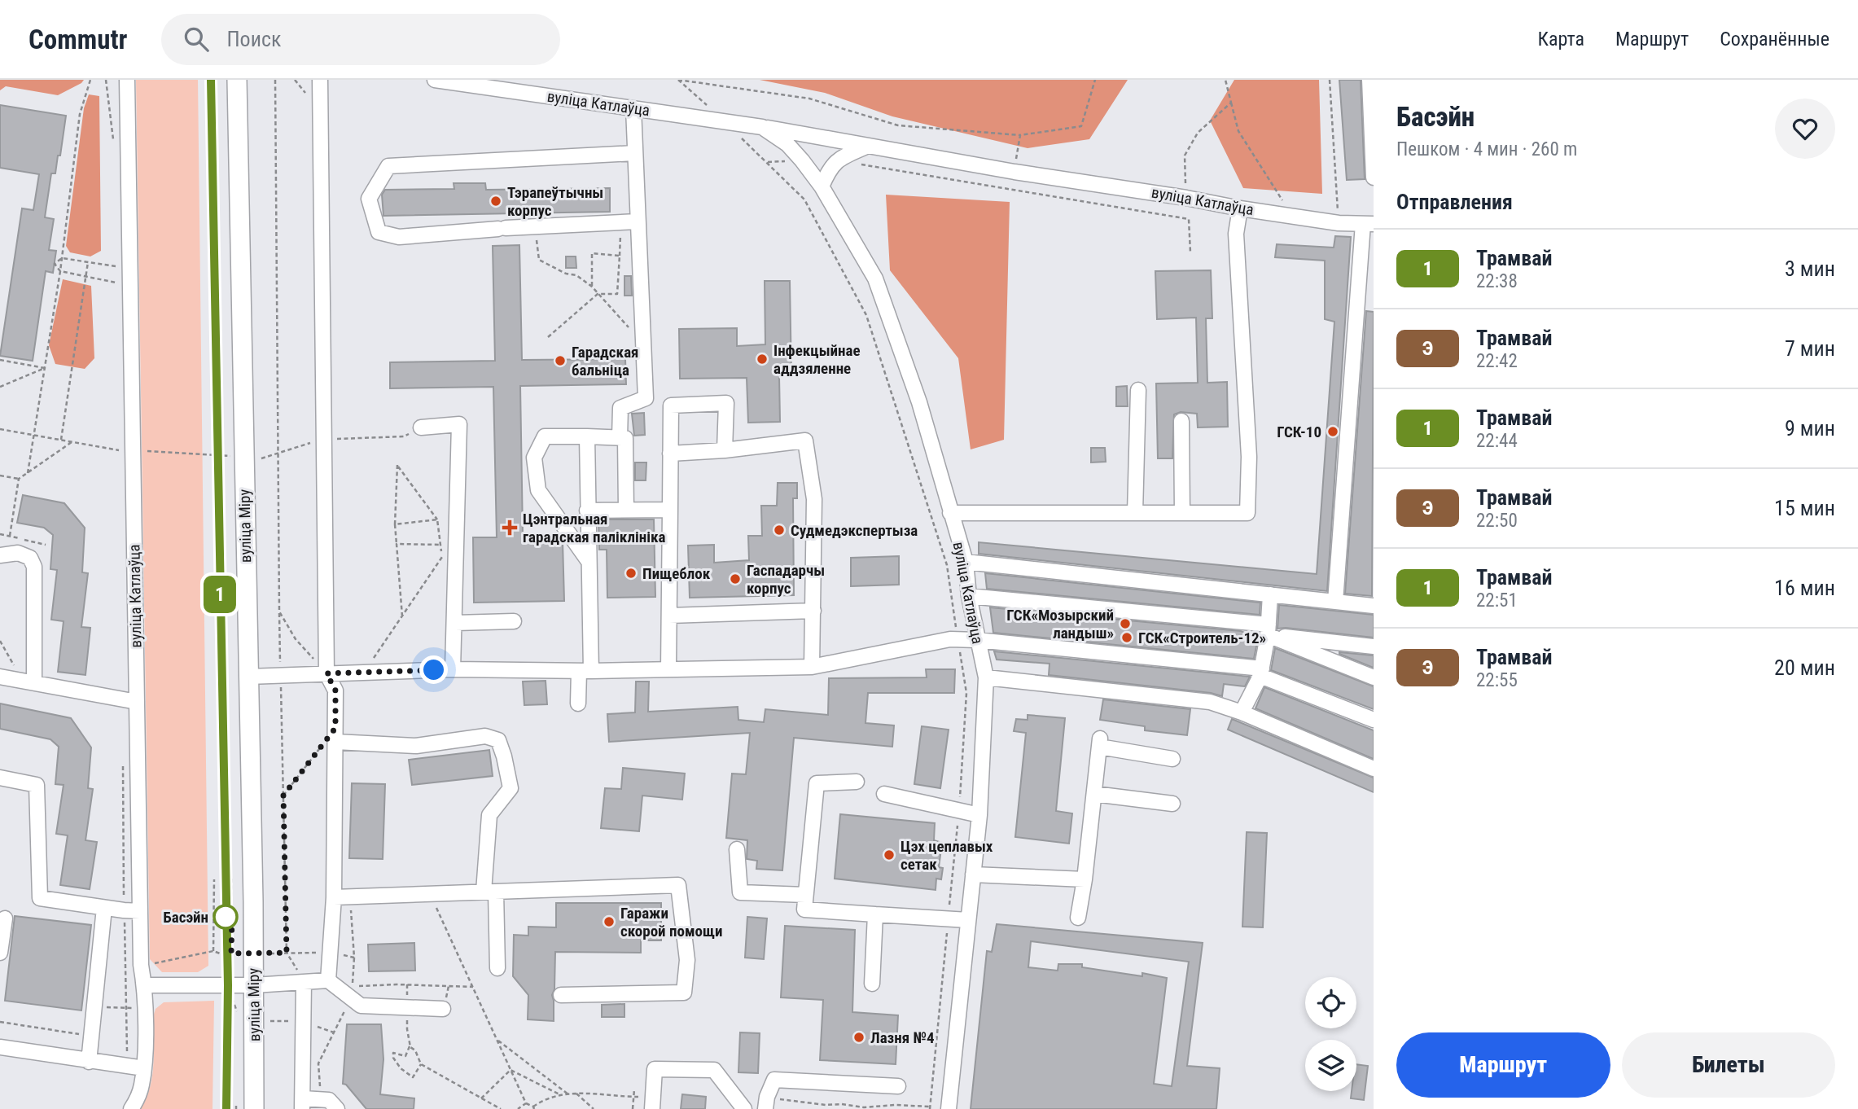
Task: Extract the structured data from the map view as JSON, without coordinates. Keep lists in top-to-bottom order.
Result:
{
  "streets": {
    "main road": ["вуліца Міру"],
    "street": ["вуліца Катлаўца"]
  },
  "places": {
    "other": [
      "Тэрапеўтычны корпус",
      "Інфекцыйнае аддзяленне",
      "Гарадская бальніца",
      "ГСК-10",
      "Судмедэкспертыза",
      "Пищеблок",
      "Гаспадарчы корпус",
      "ГСК«Мозырский ландыш»",
      "ГСК«Строитель-12»",
      "Цэх цеплавых сетак",
      "Басэйн",
      "Гаражи скорой помощи",
      "Лазня №4"
    ],
    "health": ["Цэнтральная гарадская паліклініка"]
  },
  "lines": ["tram line 1"],
  "page": {
    "header": "Commutr",
    "search": "Поиск",
    "nav": ["Карта", "Маршрут", "Сохранённые"],
    "on_map": "1",
    "heading": [
      ["Басэйн", "Пешком · 4 мин · 260 m"],
      "Отправления"
    ],
    "list": [
      {
        "mark": "1",
        "name": "Трамвай",
        "note": "22:38",
        "value": "3 мин"
      },
      {
        "mark": "Э",
        "name": "Трамвай",
        "note": "22:42",
        "value": "7 мин"
      },
      {
        "mark": "1",
        "name": "Трамвай",
        "note": "22:44",
        "value": "9 мин"
      },
      {
        "mark": "Э",
        "name": "Трамвай",
        "note": "22:50",
        "value": "15 мин"
      },
      {
        "mark": "1",
        "name": "Трамвай",
        "note": "22:51",
        "value": "16 мин"
      },
      {
        "mark": "Э",
        "name": "Трамвай",
        "note": "22:55",
        "value": "20 мин"
      }
    ],
    "buttons": ["Маршрут", "Билеты"]
  }
}
